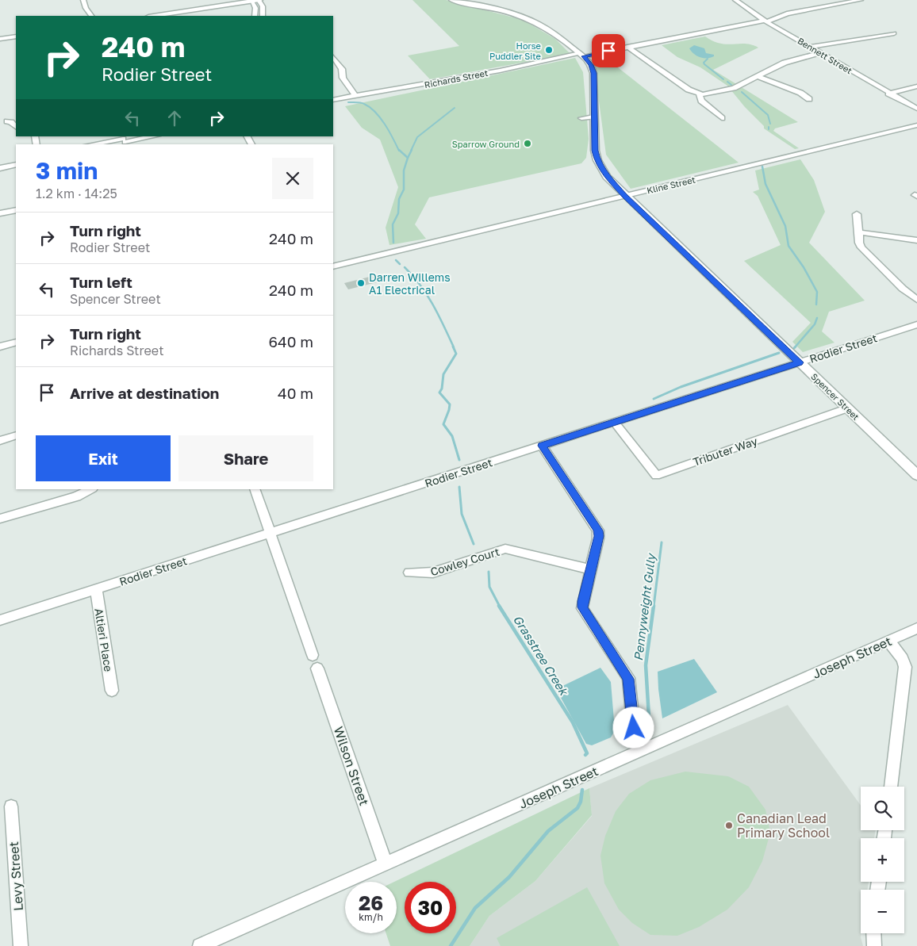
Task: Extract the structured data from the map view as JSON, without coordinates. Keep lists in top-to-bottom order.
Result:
{
  "streets": {
    "street": [
      "Bennett Street",
      "Richards Street",
      "Kline Street",
      "Rodier Street",
      "Spencer Street",
      "Tributer Way",
      "Cowley Court",
      "Altieri Place",
      "Joseph Street",
      "Wilson Street",
      "Levy Street"
    ]
  },
  "crossings": [
    ["Bennett Street", "Richards Street"],
    ["Richards Street", "Spencer Street"],
    ["Kline Street", "Spencer Street"],
    ["Rodier Street", "Spencer Street"],
    ["Rodier Street", "Tributer Way"],
    ["Rodier Street", "Altieri Place"],
    ["Spencer Street", "Tributer Way"],
    ["Joseph Street", "Wilson Street"]
  ],
  "water": ["Pennyweight Gully", "Grasstree Creek"],
  "places": [
    "Horse Puddler Site",
    "Sparrow Ground",
    "Darren Willems A1 Electrical",
    "Canadian Lead Primary School"
  ],
  "page": {
    "turn": ["240 m", "Rodier Street"],
    "heading": ["3 min", "1.2 km · 14:25"],
    "list": [
      {
        "name": "Turn right",
        "note": "Rodier Street",
        "value": "240 m"
      },
      {
        "name": "Turn left",
        "note": "Spencer Street",
        "value": "240 m"
      },
      {
        "name": "Turn right",
        "note": "Richards Street",
        "value": "640 m"
      },
      {
        "name": "Arrive at destination",
        "value": "40 m"
      }
    ],
    "buttons": ["Exit", "Share"],
    "map_buttons": ["+", "−"],
    "speed": "26 km/h",
    "limit": "30"
  }
}
